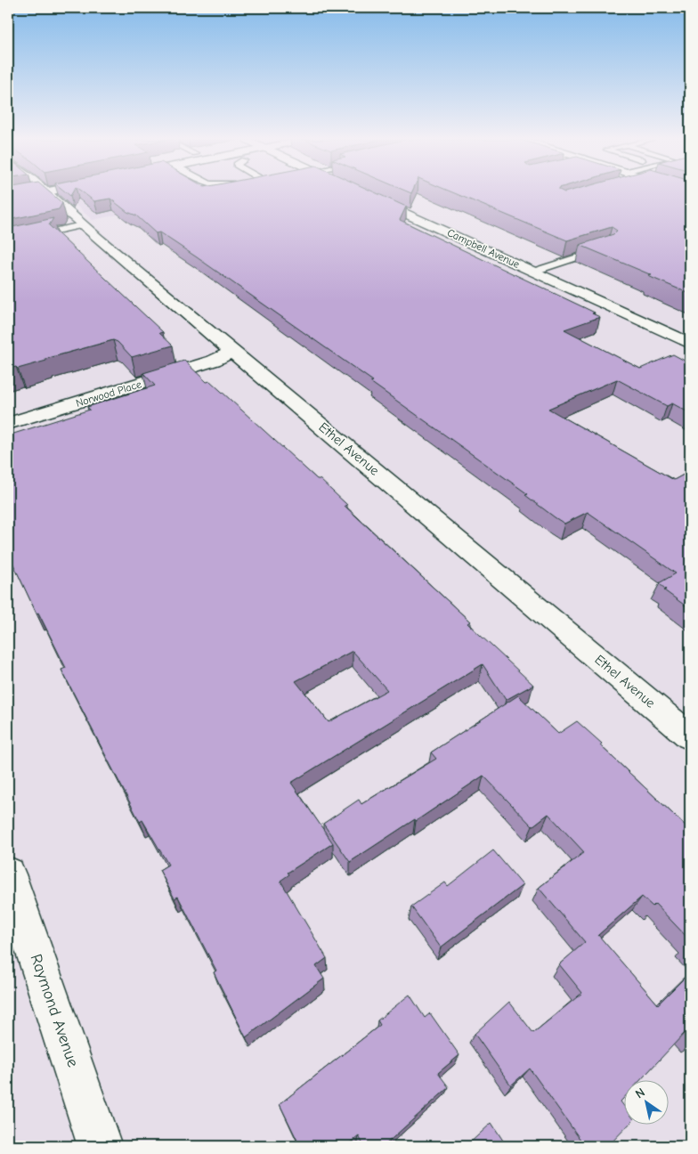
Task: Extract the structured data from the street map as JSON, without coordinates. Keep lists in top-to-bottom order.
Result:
{
  "streets": {
    "street": [
      "Campbell Avenue",
      "Norwood Place",
      "Ethel Avenue",
      "Raymond Avenue"
    ]
  },
  "crossings": [
    ["Norwood Place", "Ethel Avenue"]
  ],
  "north": "top left"
}
